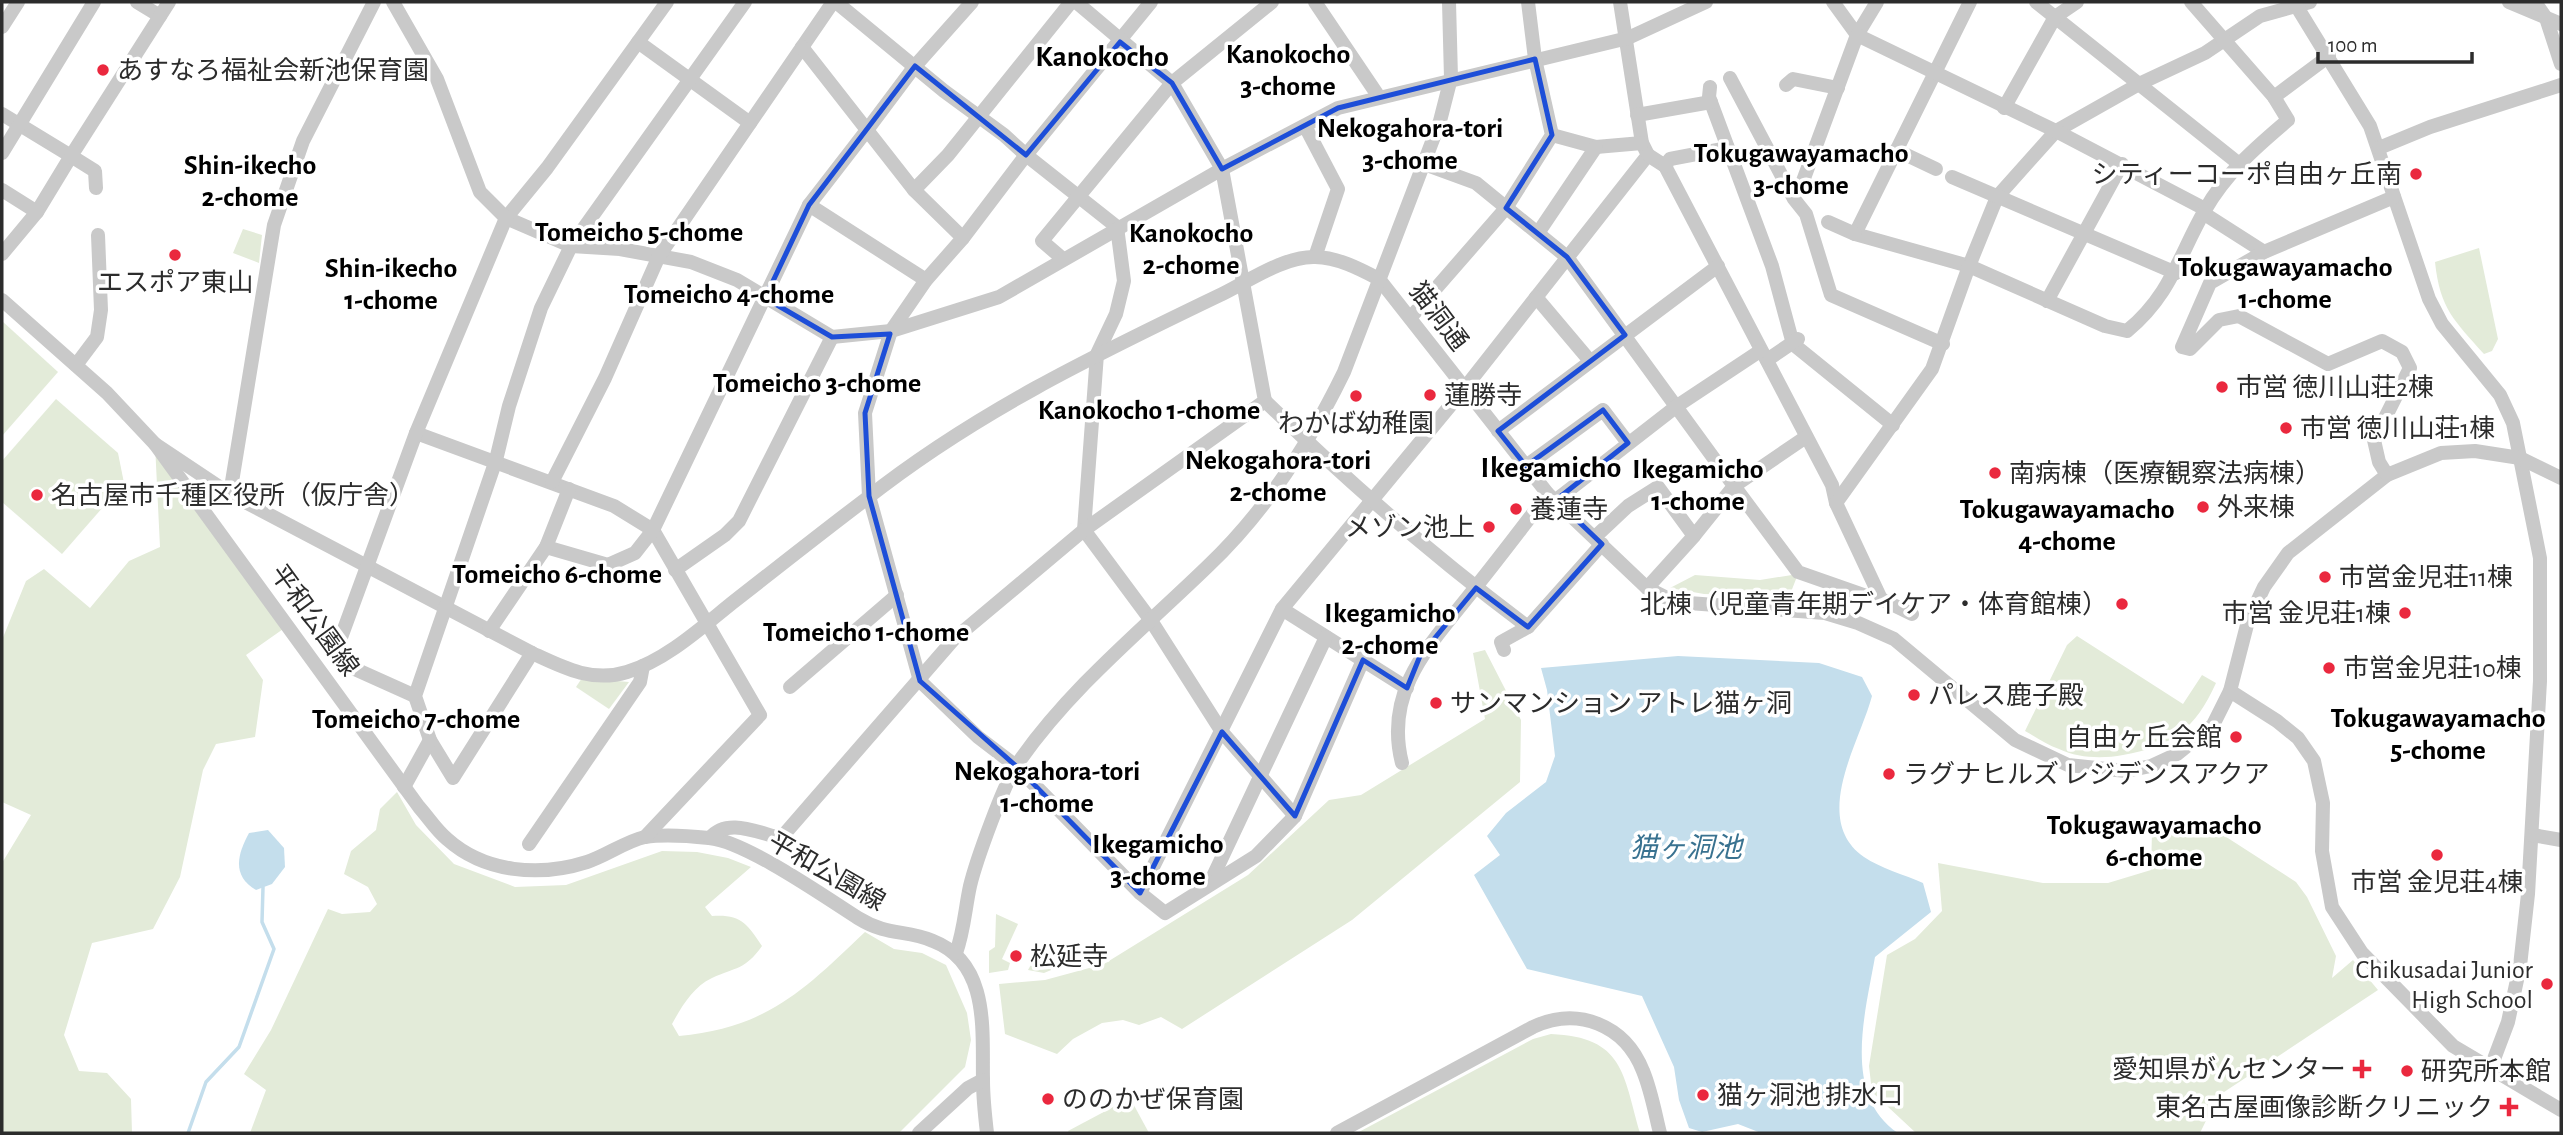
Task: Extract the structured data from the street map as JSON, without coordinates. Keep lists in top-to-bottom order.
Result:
{
  "streets": {
    "street": ["猫洞通", "平和公園線"]
  },
  "districts": [
    "Kanokocho 3-chome",
    "Kanokocho",
    "Nekogahora-tori 3-chome",
    "Tokugawayamacho 3-chome",
    "Shin-ikecho 2-chome",
    "Tomeicho 5-chome",
    "Kanokocho 2-chome",
    "Tokugawayamacho 1-chome",
    "Shin-ikecho 1-chome",
    "Tomeicho 4-chome",
    "Tomeicho 3-chome",
    "Kanokocho 1-chome",
    "Nekogahora-tori 2-chome",
    "Ikegamicho",
    "Ikegamicho 1-chome",
    "Tokugawayamacho 4-chome",
    "Tomeicho 6-chome",
    "Ikegamicho 2-chome",
    "Tomeicho 1-chome",
    "Tokugawayamacho 5-chome",
    "Tomeicho 7-chome",
    "Nekogahora-tori 1-chome",
    "Tokugawayamacho 6-chome",
    "Ikegamicho 3-chome"
  ],
  "water": ["猫ヶ洞池"],
  "places": {
    "other": [
      "あすなろ福祉会新池保育園",
      "シティーコーポ自由ヶ丘南",
      "エスポア東山",
      "市営 徳川山荘2棟",
      "蓮勝寺",
      "わかば幼稚園",
      "市営 徳川山荘1棟",
      "南病棟（医療観察法病棟）",
      "名古屋市千種区役所（仮庁舎）",
      "外来棟",
      "養蓮寺",
      "メゾン池上",
      "市営金児荘11棟",
      "北棟（児童青年期デイケア・体育館棟）",
      "市営 金児荘1棟",
      "市営金児荘10棟",
      "パレス鹿子殿",
      "サンマンション アトレ猫ヶ洞",
      "自由ヶ丘会館",
      "ラグナヒルズ レジデンスアクア",
      "市営 金児荘4棟",
      "松延寺",
      "Chikusadai Junior High School",
      "研究所本館",
      "猫ヶ洞池 排水口",
      "ののかぜ保育園"
    ],
    "health": ["愛知県がんセンター", "東名古屋画像診断クリニック"]
  },
  "scale_bar": "100 m"
}
